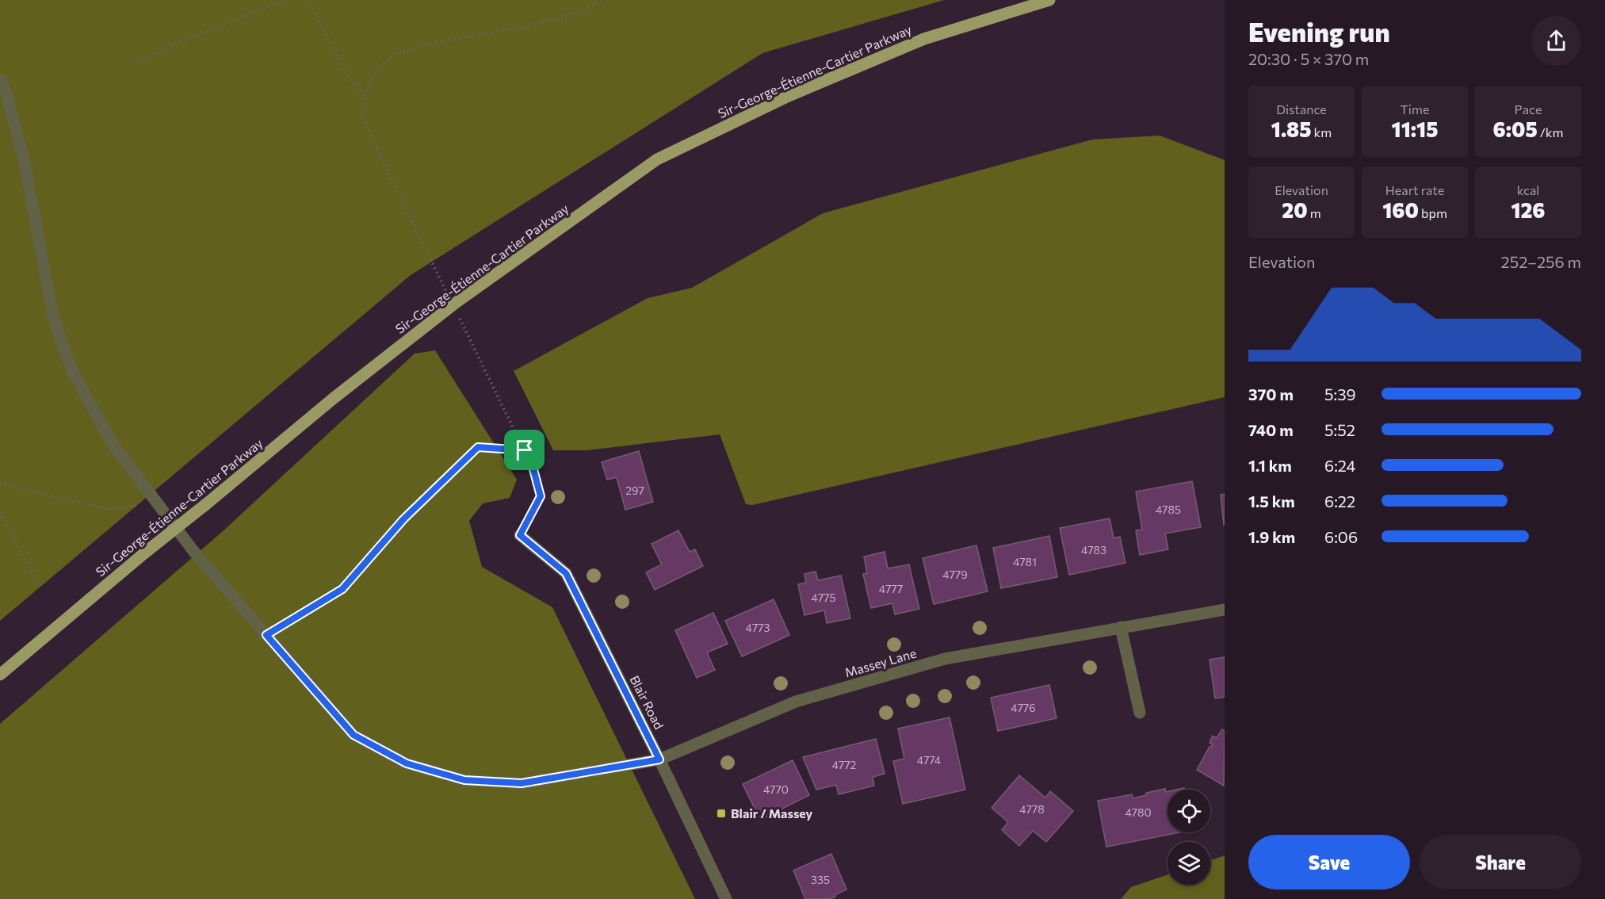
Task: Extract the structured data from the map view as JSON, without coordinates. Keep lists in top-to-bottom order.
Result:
{
  "streets": {
    "main road": ["Sir-George-Étienne-Cartier Parkway"],
    "street": ["Massey Lane", "Blair Road"]
  },
  "crossings": [
    ["Massey Lane", "Blair Road"]
  ],
  "places": {
    "transit": ["Blair / Massey"]
  },
  "house_numbers": [
    "297",
    "4785",
    "4783",
    "4781",
    "4779",
    "4777",
    "4775",
    "4773",
    "4776",
    "4774",
    "4772",
    "4770",
    "4778",
    "4780",
    "335"
  ],
  "page": {
    "heading": ["Evening run", "20:30 · 5 × 370 m"],
    "stats": [
      ["Distance", "1.85 km"],
      ["Time", "11:15"],
      ["Pace", "6:05 /km"],
      ["Elevation", "20 m"],
      ["Heart rate", "160 bpm"],
      ["kcal", "126"]
    ],
    "chart": ["Elevation", "252–256 m"],
    "list": [
      {
        "name": "370 m",
        "note": "5:39"
      },
      {
        "name": "740 m",
        "note": "5:52"
      },
      {
        "name": "1.1 km",
        "note": "6:24"
      },
      {
        "name": "1.5 km",
        "note": "6:22"
      },
      {
        "name": "1.9 km",
        "note": "6:06"
      }
    ],
    "buttons": ["Save", "Share"]
  }
}
